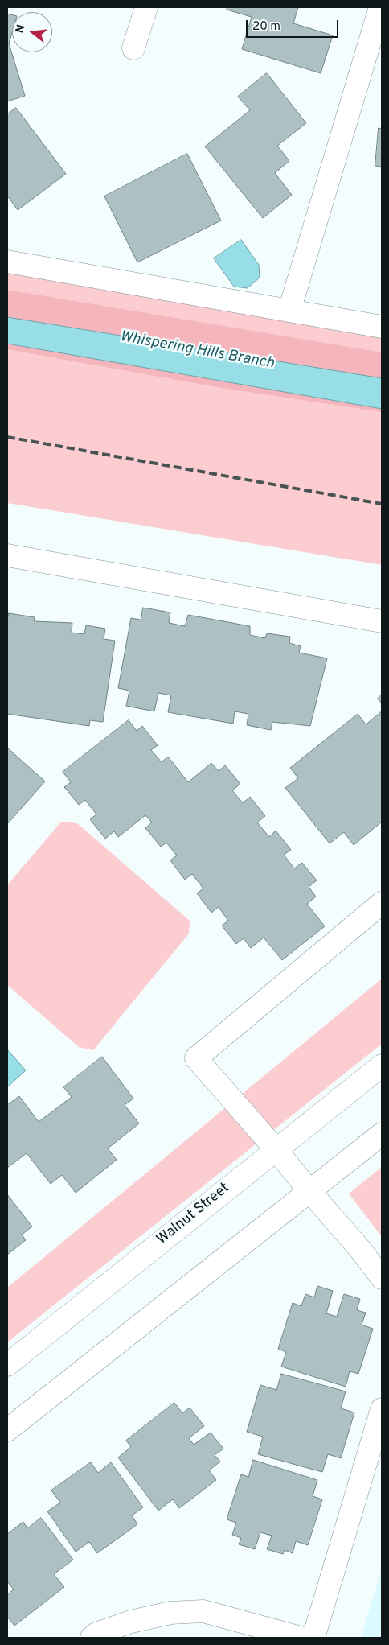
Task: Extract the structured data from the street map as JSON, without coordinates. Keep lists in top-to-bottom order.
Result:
{
  "streets": {
    "main road": ["Walnut Street"]
  },
  "water": ["Whispering Hills Branch"],
  "scale_bar": "20 m",
  "north": "left"
}
